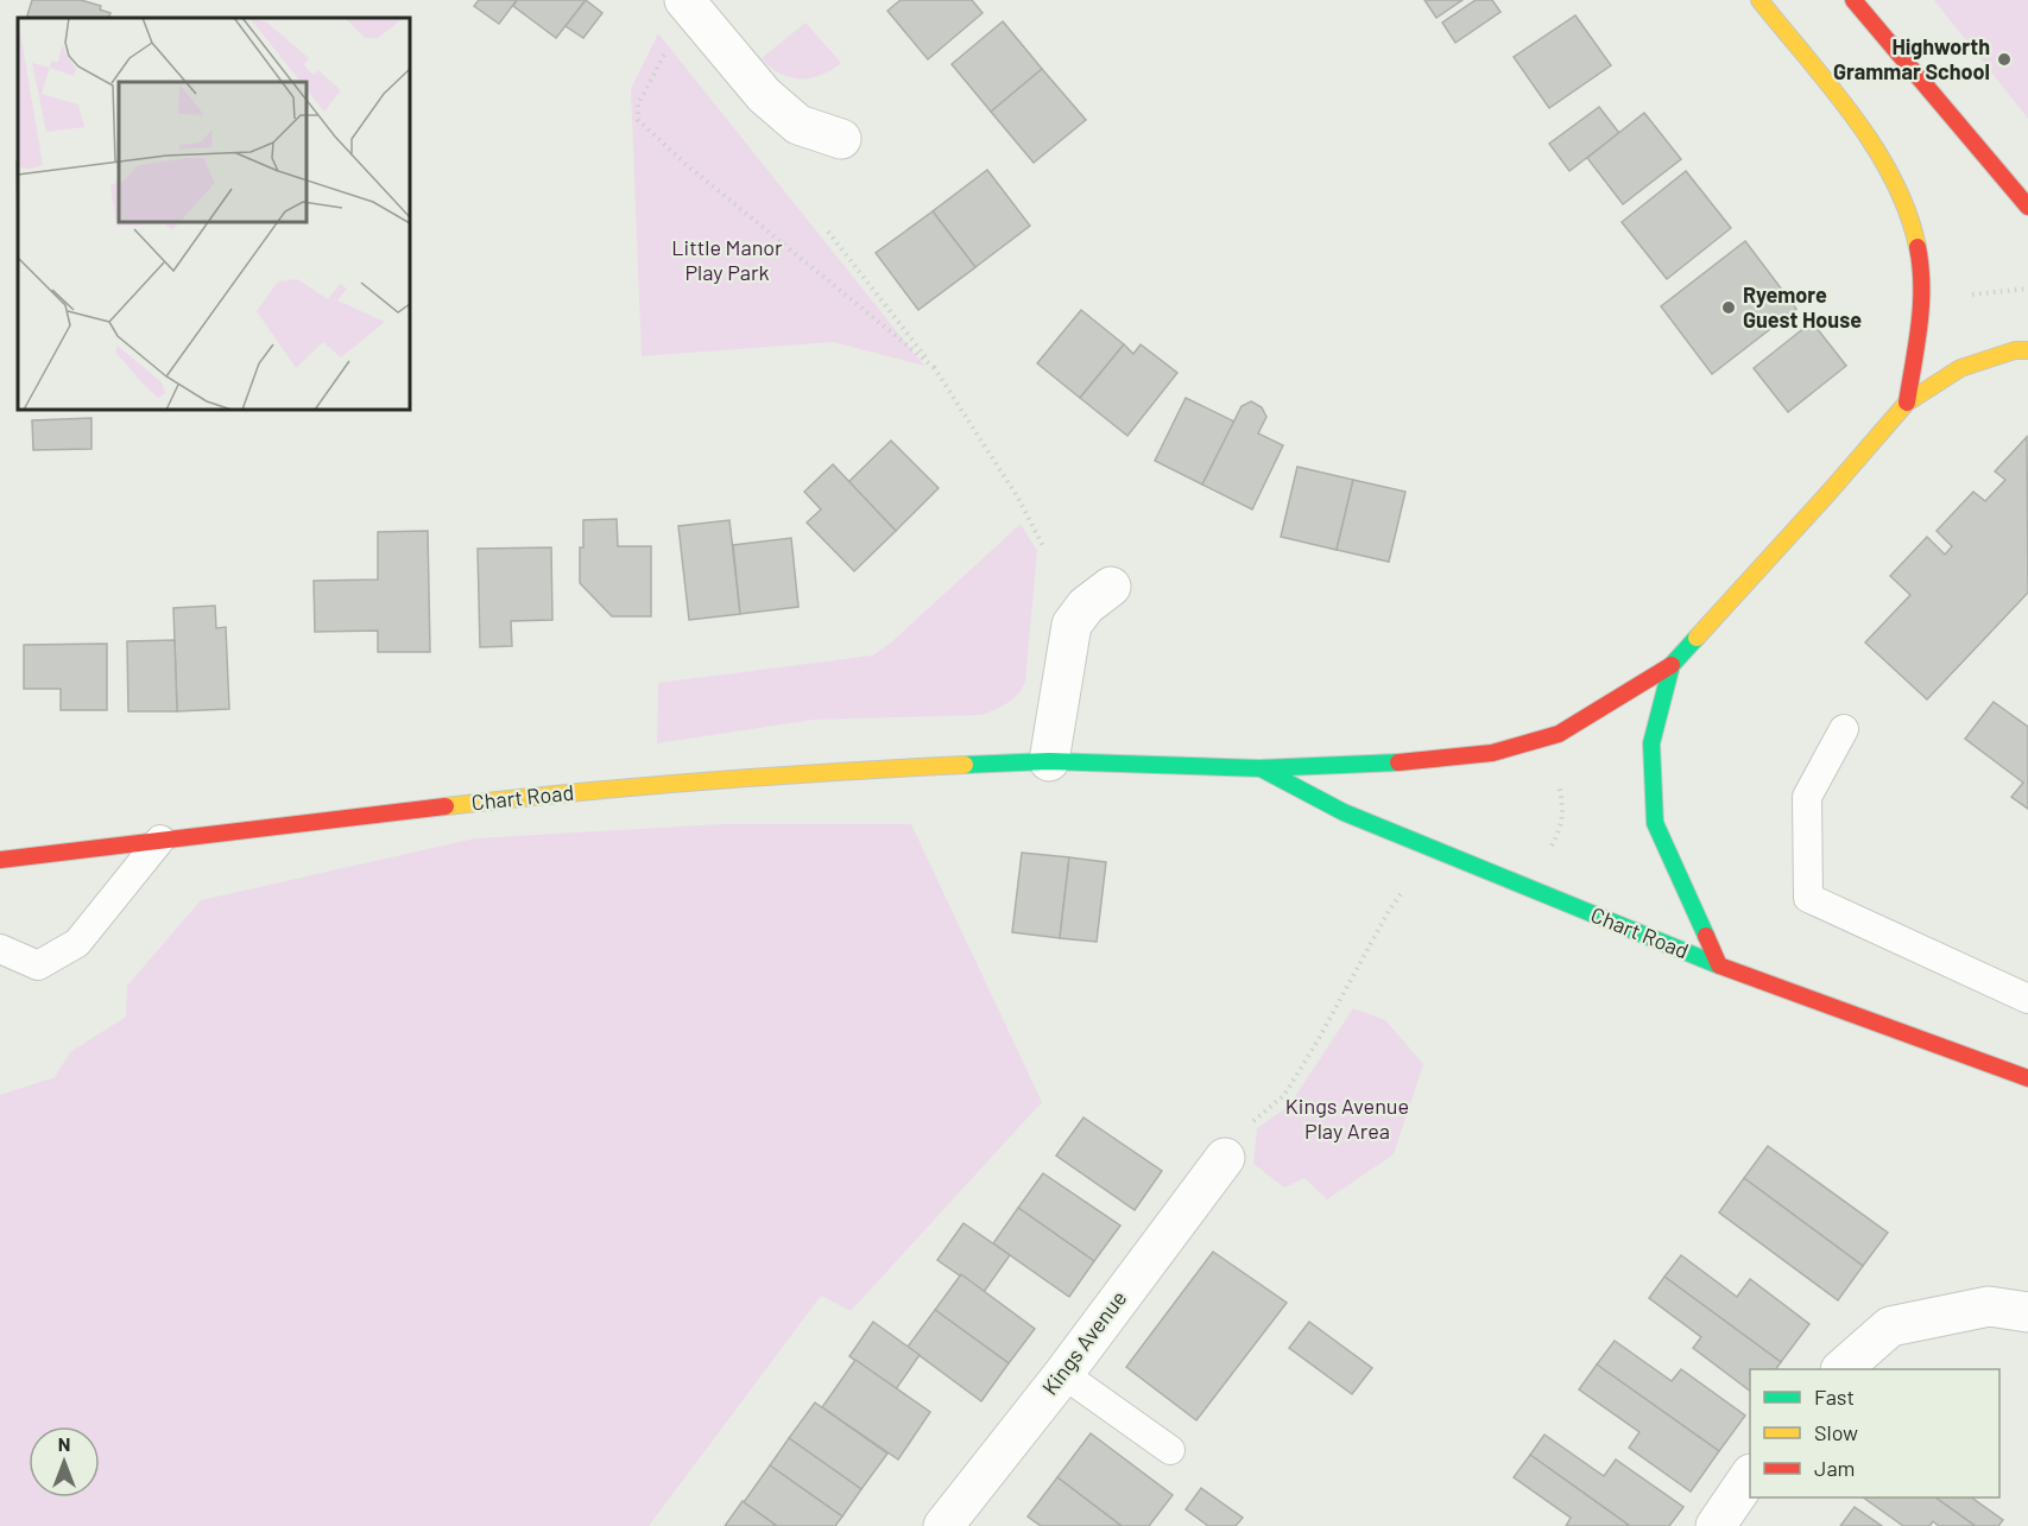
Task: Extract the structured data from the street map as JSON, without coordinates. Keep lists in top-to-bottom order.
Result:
{
  "streets": {
    "street": ["Chart Road", "Kings Avenue"]
  },
  "parks": ["Little Manor Play Park", "Kings Avenue Play Area"],
  "places": ["Highworth Grammar School", "Ryemore Guest House"],
  "legend": ["Fast", "Slow", "Jam"],
  "north": "top"
}
